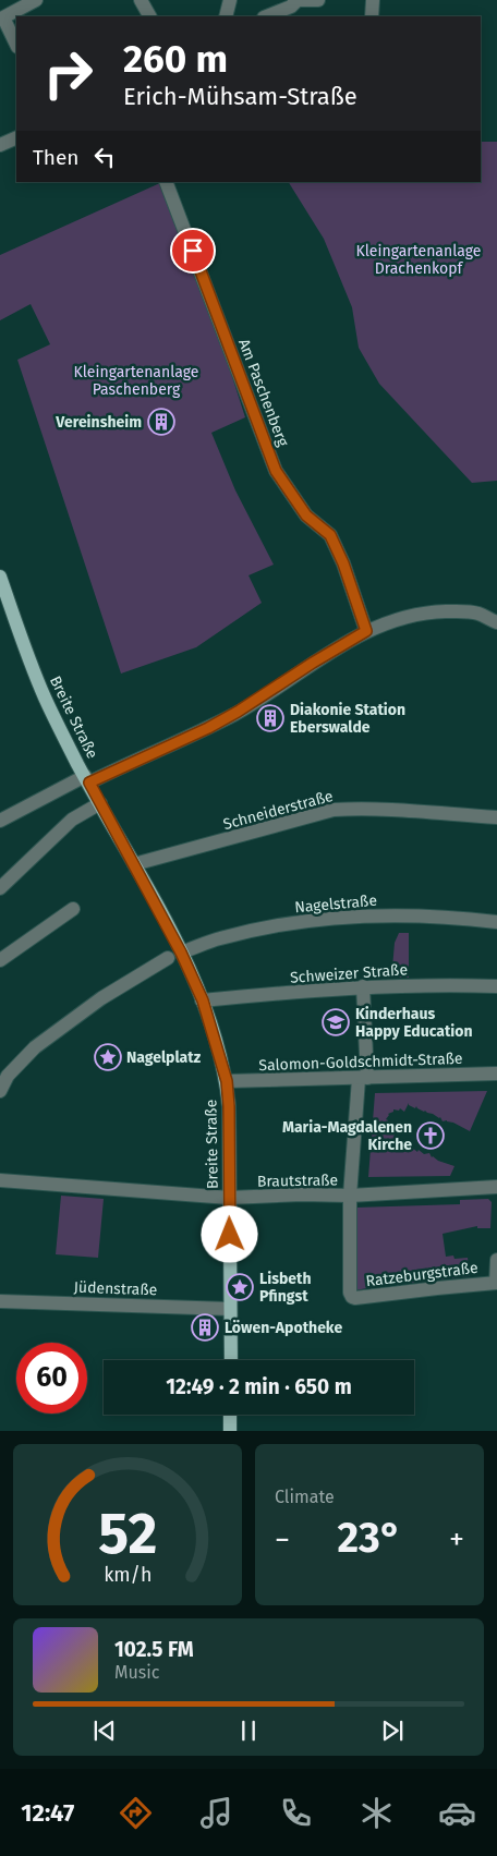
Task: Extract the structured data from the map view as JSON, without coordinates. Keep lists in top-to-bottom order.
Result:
{
  "streets": {
    "main road": ["Breite Straße"],
    "street": [
      "Am Paschenberg",
      "Schneiderstraße",
      "Nagelstraße",
      "Schweizer Straße",
      "Salomon-Goldschmidt-Straße",
      "Brautstraße",
      "Ratzeburgstraße",
      "Jüdenstraße"
    ]
  },
  "crossings": [
    ["Breite Straße", "Schneiderstraße"],
    ["Breite Straße", "Nagelstraße"],
    ["Breite Straße", "Schweizer Straße"],
    ["Breite Straße", "Salomon-Goldschmidt-Straße"],
    ["Breite Straße", "Brautstraße"],
    ["Breite Straße", "Jüdenstraße"],
    ["Brautstraße", "Ratzeburgstraße"]
  ],
  "parks": ["Kleingartenanlage Drachenkopf", "Kleingartenanlage Paschenberg"],
  "places": {
    "building": ["Vereinsheim", "Diakonie Station Eberswalde", "Löwen-Apotheke"],
    "school or university": ["Kinderhaus Happy Education"],
    "place": ["Nagelplatz", "Lisbeth Pfingst"],
    "church": ["Maria-Magdalenen Kirche"]
  },
  "page": {
    "turn": ["260 m", "Erich-Mühsam-Straße"],
    "then": "Then",
    "limit": "60",
    "trip": "12:49 · 2 min · 650 m",
    "tile": "Climate",
    "heat": ["−", "23°", "+"],
    "song": ["102.5 FM", "Music"],
    "tabs": "12:47",
    "gauge": ["52", "km/h"]
  }
}
